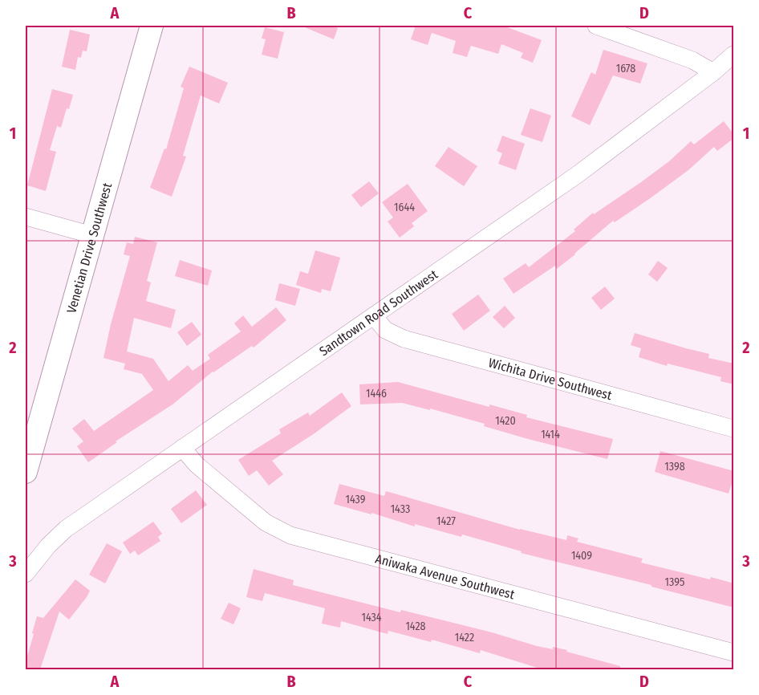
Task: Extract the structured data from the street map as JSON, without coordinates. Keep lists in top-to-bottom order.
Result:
{
  "streets": {
    "street": [
      "Venetian Drive Southwest",
      "Sandtown Road Southwest",
      "Wichita Drive Southwest",
      "Aniwaka Avenue Southwest"
    ]
  },
  "crossings": [
    ["Sandtown Road Southwest", "Wichita Drive Southwest"],
    ["Sandtown Road Southwest", "Aniwaka Avenue Southwest"]
  ],
  "house_numbers": [
    "1678",
    "1644",
    "1446",
    "1420",
    "1414",
    "1398",
    "1439",
    "1433",
    "1427",
    "1409",
    "1395",
    "1434",
    "1428",
    "1422"
  ],
  "grid": {
    "columns": [
      "A",
      "B",
      "C",
      "D"
    ],
    "rows": ["1", "2", "3"]
  }
}
